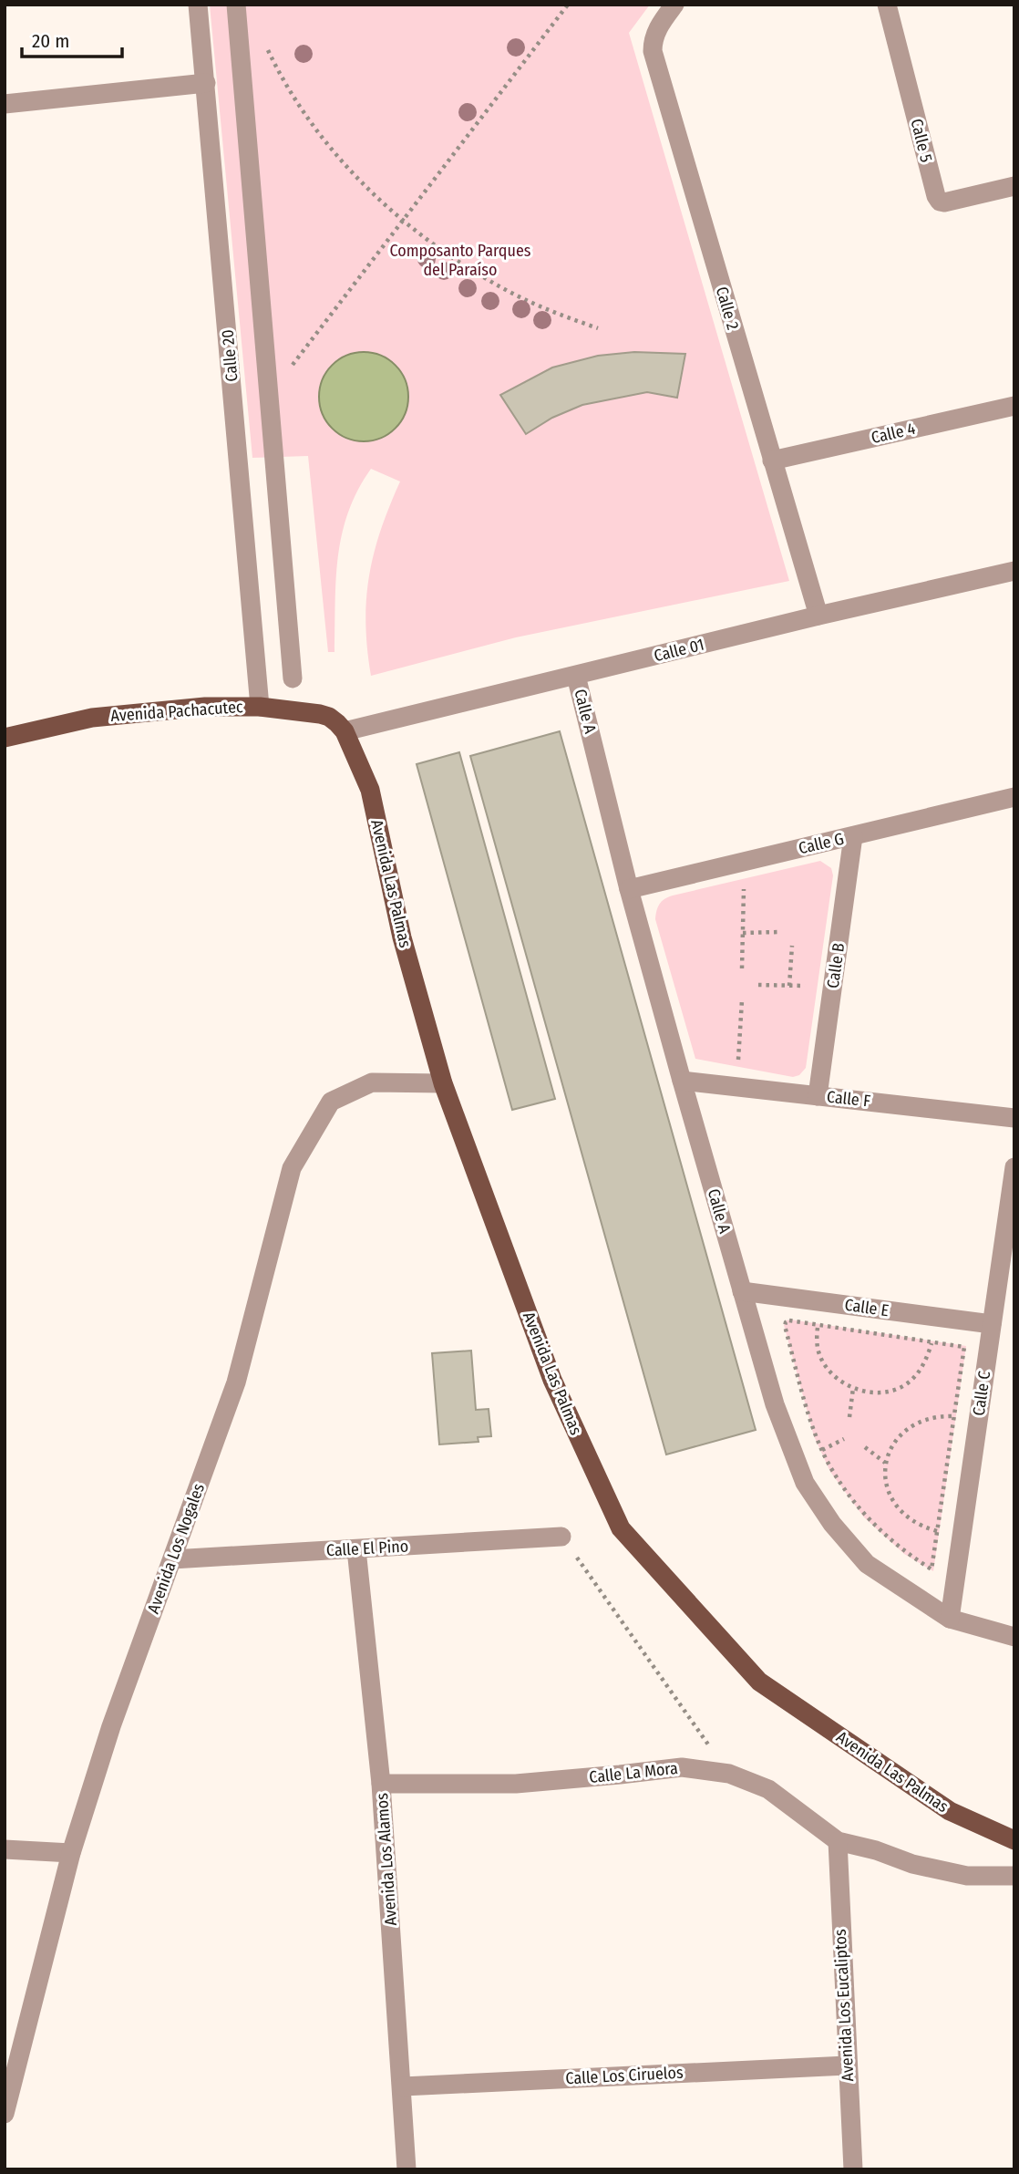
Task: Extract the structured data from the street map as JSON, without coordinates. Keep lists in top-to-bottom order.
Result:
{
  "streets": {
    "main road": ["Avenida Pachacutec", "Avenida Las Palmas"],
    "street": [
      "Calle 5",
      "Calle 2",
      "Calle 20",
      "Calle 4",
      "Calle 01",
      "Calle A",
      "Calle G",
      "Calle B",
      "Calle F",
      "Calle E",
      "Calle C",
      "Avenida Los Nogales",
      "Calle El Pino",
      "Calle La Mora",
      "Avenida Los Alamos",
      "Avenida Los Eucaliptos",
      "Calle Los Ciruelos"
    ]
  },
  "crossings": [
    ["Calle 2", "Calle 4"],
    ["Calle 2", "Calle 01"],
    ["Calle 20", "Avenida Pachacutec"],
    ["Calle 01", "Avenida Pachacutec"],
    ["Calle 01", "Calle A"],
    ["Calle 01", "Avenida Las Palmas"],
    ["Avenida Pachacutec", "Avenida Las Palmas"],
    ["Calle A", "Calle G"],
    ["Calle A", "Calle F"],
    ["Calle A", "Calle E"],
    ["Calle A", "Calle C"],
    ["Calle G", "Calle B"],
    ["Avenida Las Palmas", "Avenida Los Nogales"],
    ["Calle B", "Calle F"],
    ["Calle E", "Calle C"],
    ["Avenida Los Nogales", "Calle El Pino"],
    ["Calle El Pino", "Avenida Los Alamos"],
    ["Calle La Mora", "Avenida Los Alamos"],
    ["Calle La Mora", "Avenida Los Eucaliptos"],
    ["Avenida Los Alamos", "Calle Los Ciruelos"],
    ["Avenida Los Eucaliptos", "Calle Los Ciruelos"]
  ],
  "parks": ["Composanto Parques del Paraíso"],
  "scale_bar": "20 m"
}
